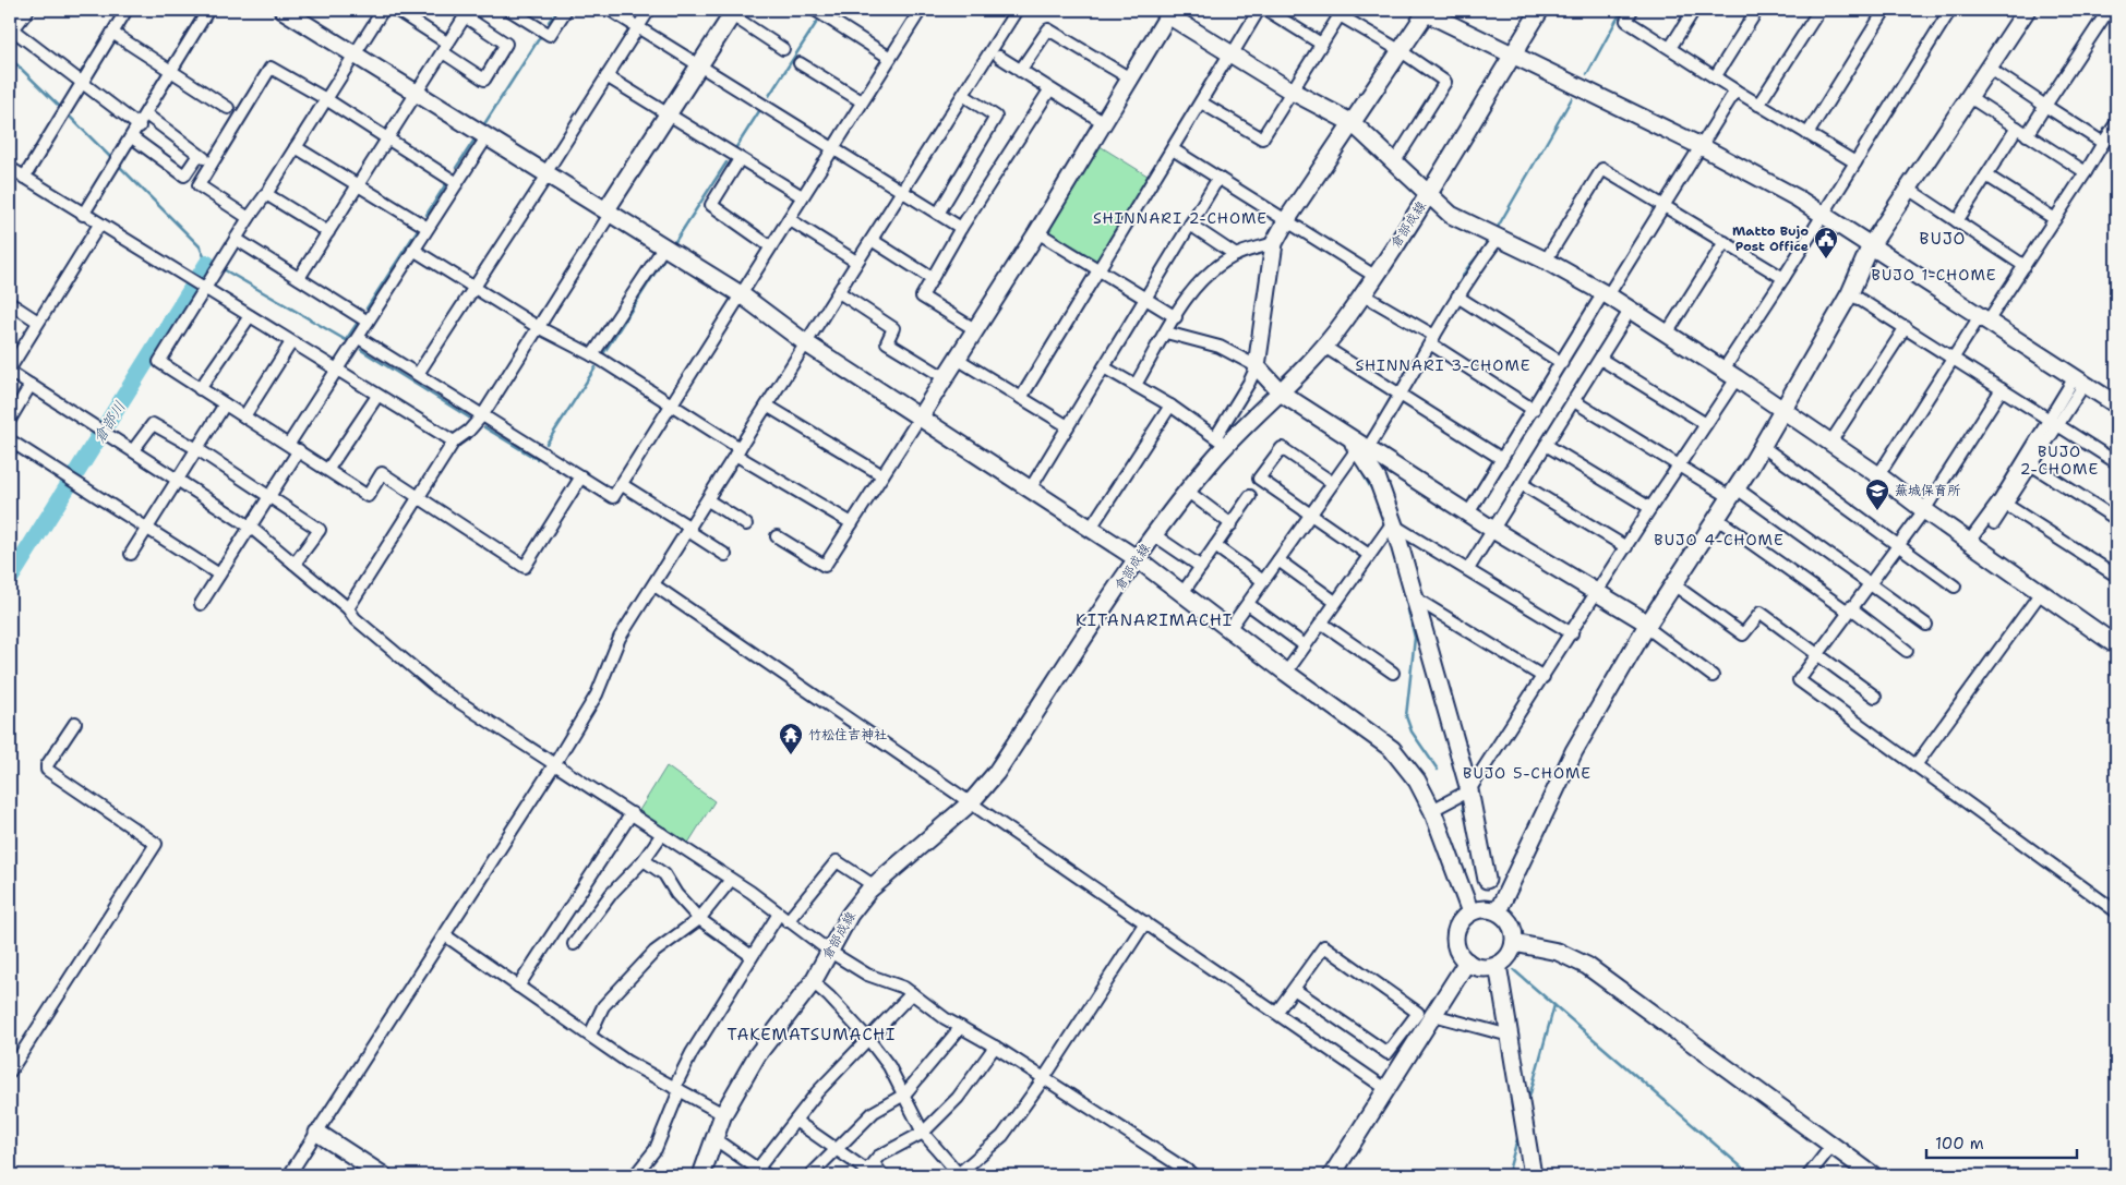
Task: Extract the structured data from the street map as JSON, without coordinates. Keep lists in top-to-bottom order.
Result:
{
  "streets": {
    "street": ["倉部成線"]
  },
  "districts": [
    "SHINNARI 2-CHOME",
    "BUJO",
    "BUJO 1-CHOME",
    "SHINNARI 3-CHOME",
    "BUJO 2-CHOME",
    "BUJO 4-CHOME",
    "KITANARIMACHI",
    "BUJO 5-CHOME",
    "TAKEMATSUMACHI"
  ],
  "water": ["倉部川"],
  "places": {
    "public building": ["Matto Bujo Post Office"],
    "school or university": ["蕪城保育所"],
    "temple": ["竹松住吉神社"]
  },
  "scale_bar": "100 m"
}
